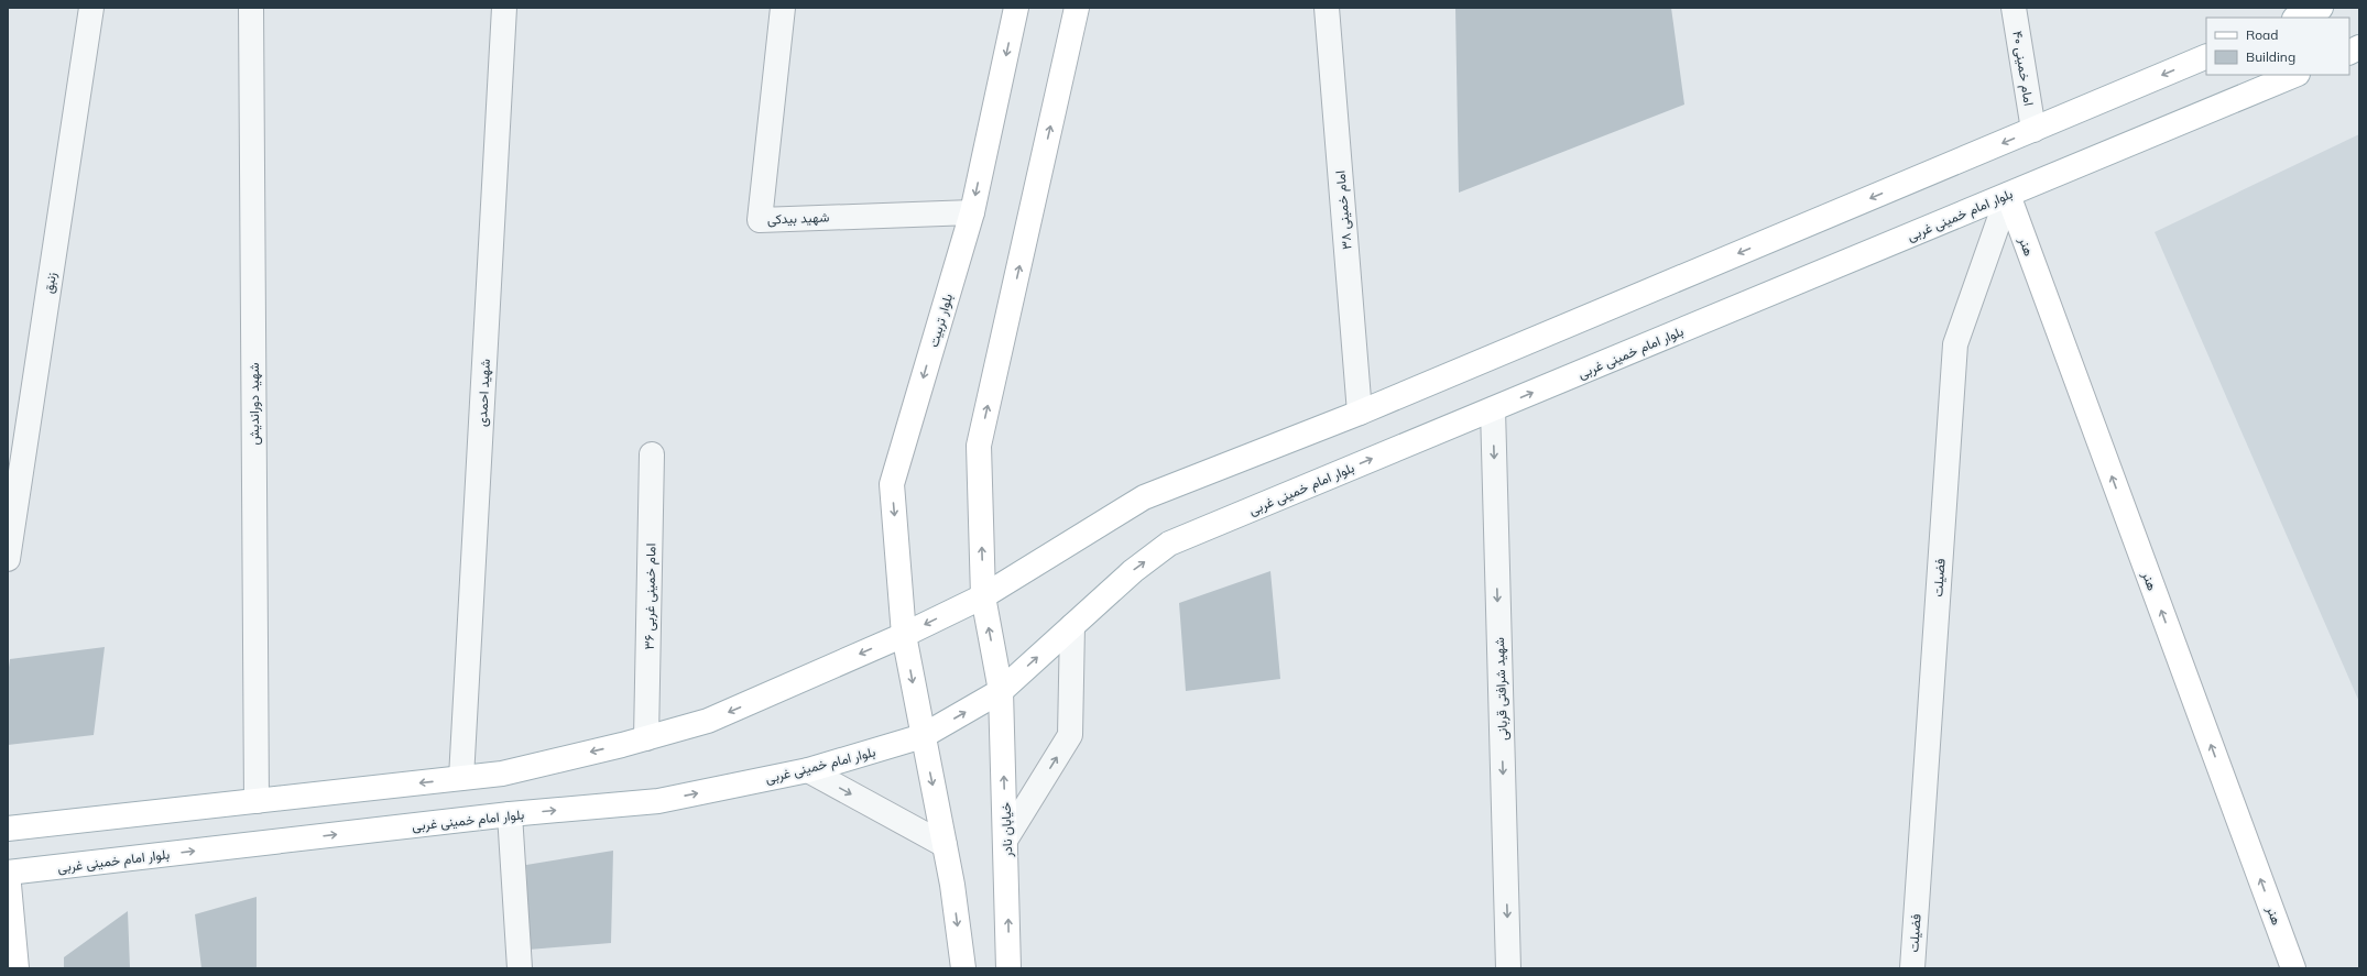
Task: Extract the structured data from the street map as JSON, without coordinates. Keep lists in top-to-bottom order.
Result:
{
  "streets": {
    "main road": [
      "بلوار امام خمینی غربی",
      "هنر",
      "بلوار تربیت",
      "خیابان نادر"
    ],
    "street": [
      "امام خمینی ۴۰",
      "۳۸ امام خمینی",
      "شهید بیدکی",
      "زنبق",
      "شهید احمدی",
      "شهید دوراندیش",
      "فضیلت",
      "امام خمینی غربی ۳۶",
      "شهید شرافتی قربانی"
    ]
  },
  "crossings": [
    ["بلوار امام خمینی غربی", "هنر"],
    ["بلوار امام خمینی غربی", "بلوار تربیت"],
    ["بلوار امام خمینی غربی", "فضیلت"],
    ["بلوار امام خمینی غربی", "شهید شرافتی قربانی"],
    ["بلوار امام خمینی غربی", "خیابان نادر"],
    ["شهید بیدکی", "بلوار تربیت"],
    ["هنر", "فضیلت"]
  ],
  "one_way": ["هنر", "شهید شرافتی قربانی"],
  "legend": ["Road", "Building"]
}
